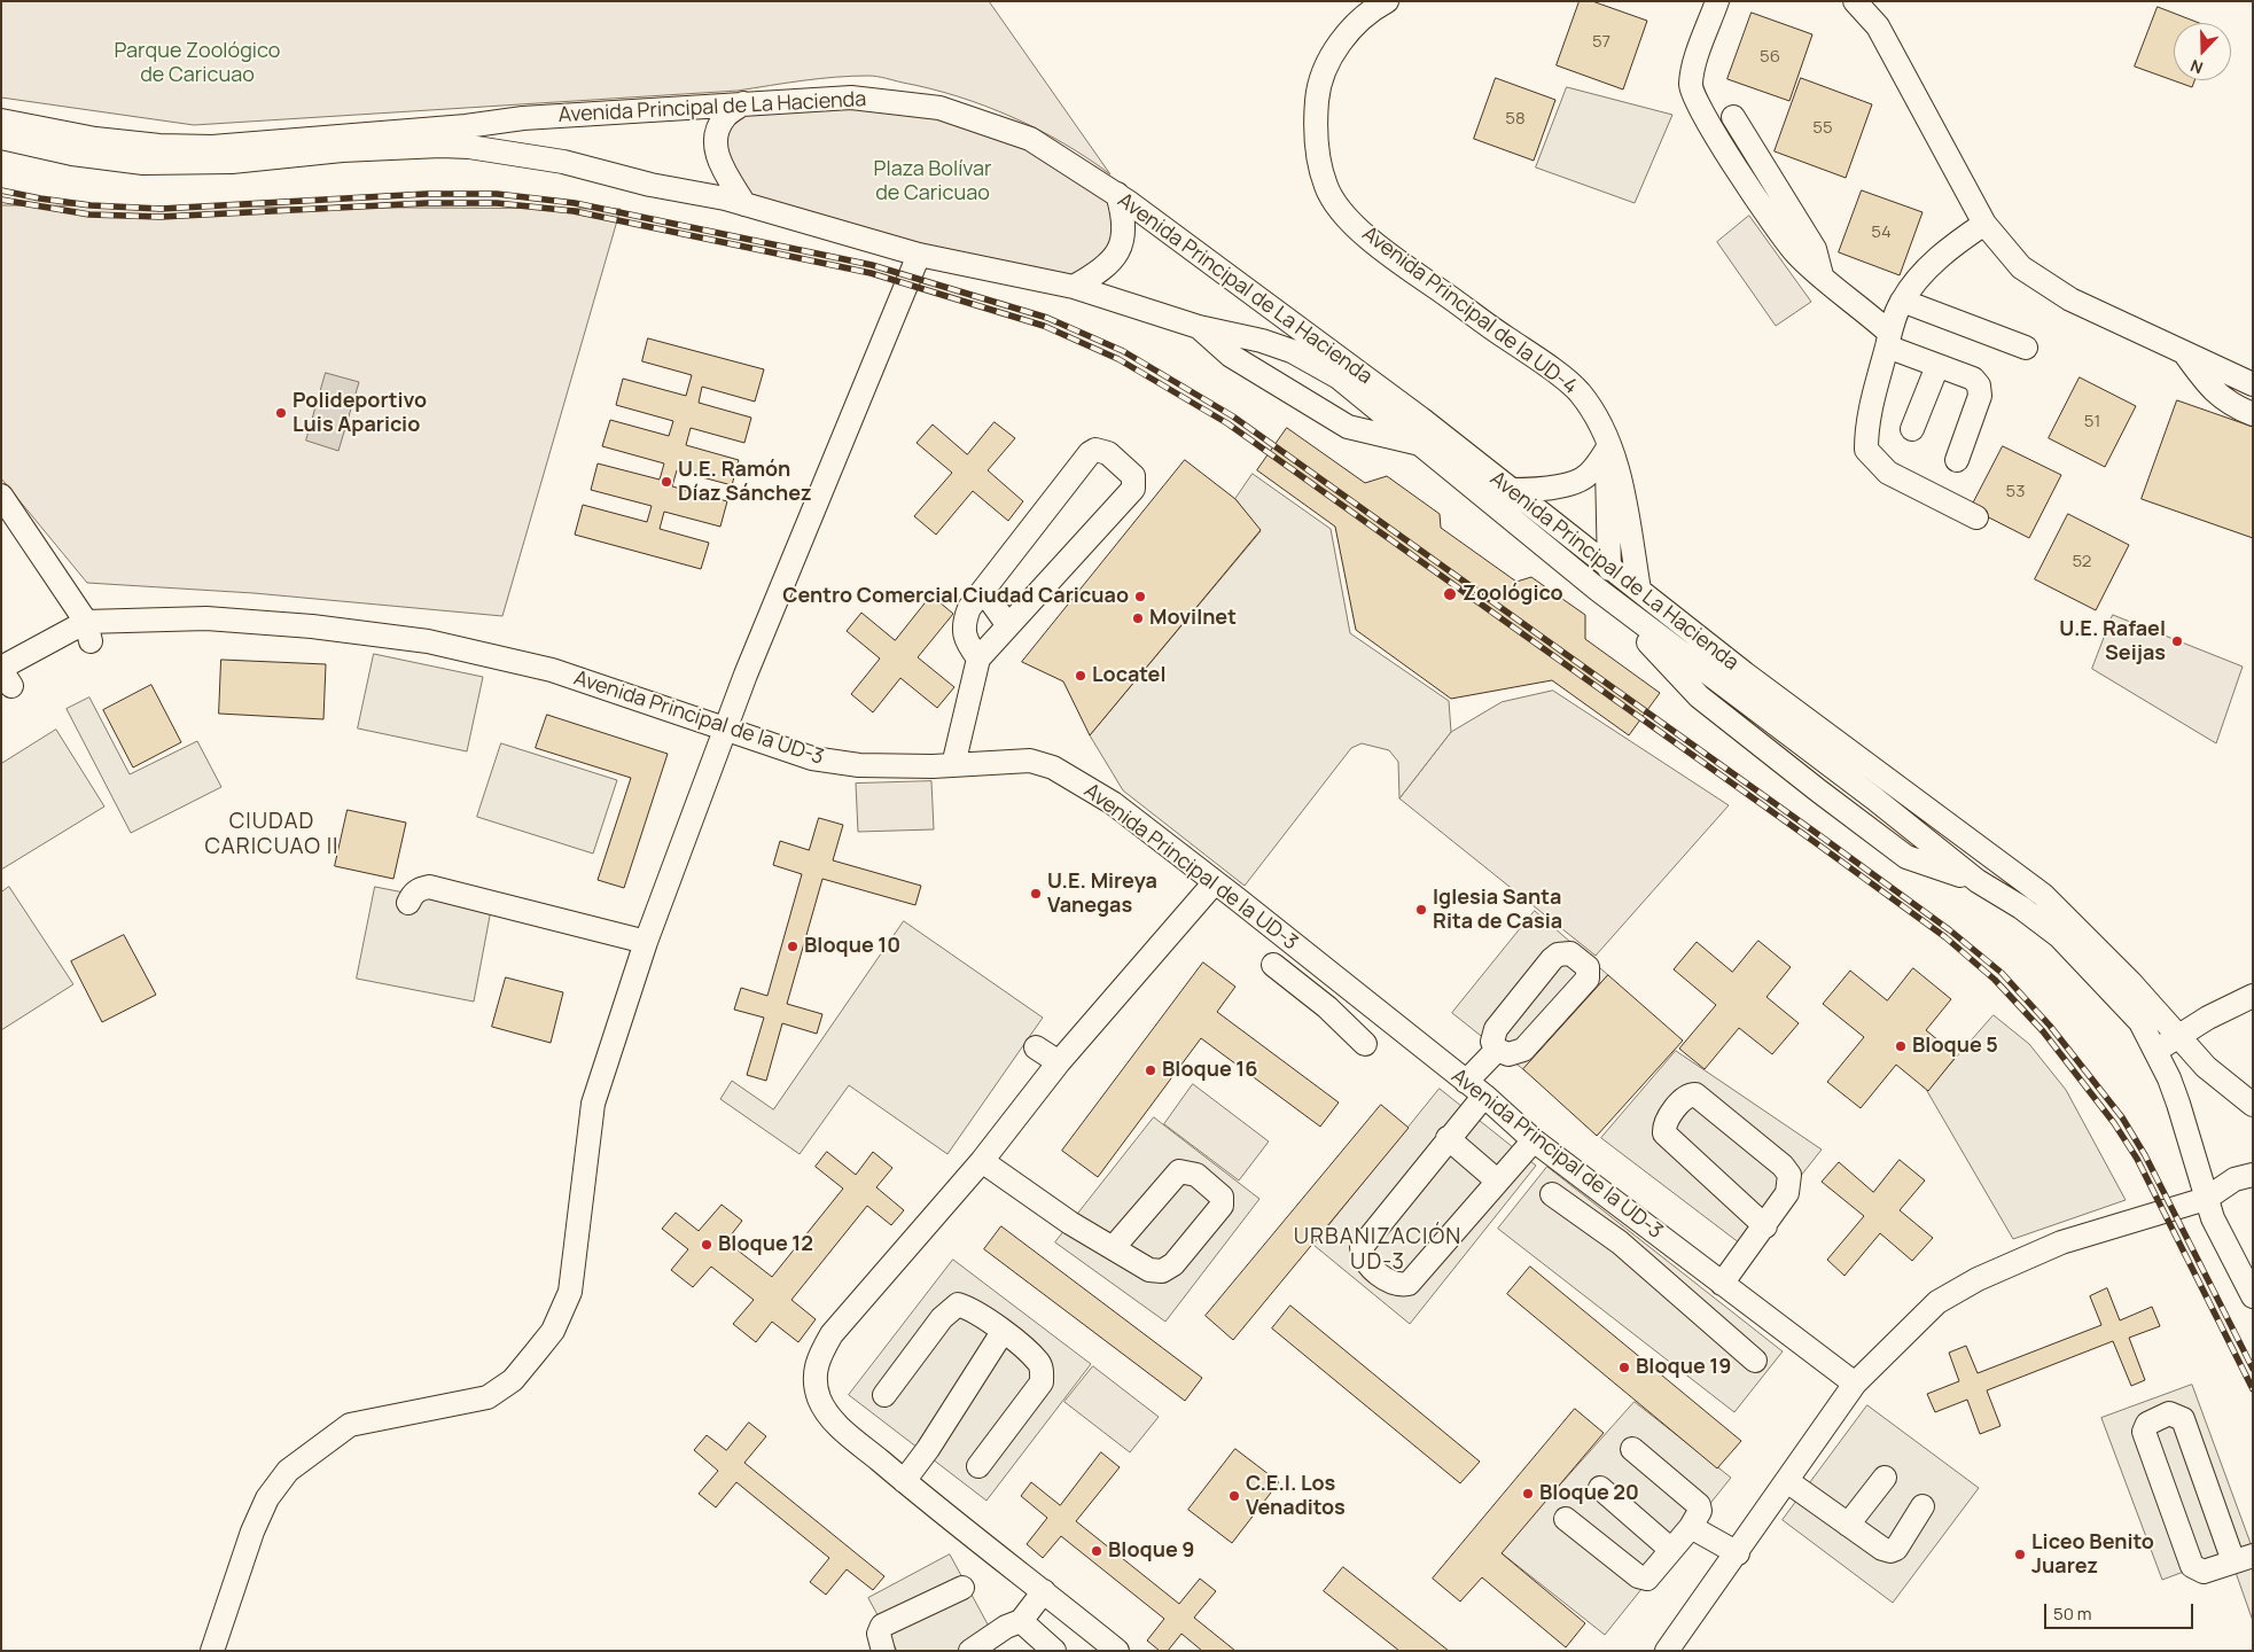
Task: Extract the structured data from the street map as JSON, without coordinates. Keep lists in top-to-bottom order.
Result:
{
  "streets": {
    "street": ["Avenida Principal de La Hacienda", "Avenida Principal de la UD-4", "Avenida Principal de la UD-3"]
  },
  "crossings": [
    ["Avenida Principal de La Hacienda", "Avenida Principal de la UD-4"]
  ],
  "districts": ["CIUDAD CARICUAO II", "URBANIZACIÓN UD-3"],
  "parks": ["Parque Zoológico de Caricuao", "Plaza Bolívar de Caricuao"],
  "places": [
    "Polideportivo Luis Aparicio",
    "U.E. Ramón Díaz Sánchez",
    "Zoológico",
    "Centro Comercial Ciudad Caricuao",
    "Movilnet",
    "U.E. Rafael Seijas",
    "Locatel",
    "U.E. Mireya Vanegas",
    "Iglesia Santa Rita de Casia",
    "Bloque 10",
    "Bloque 5",
    "Bloque 16",
    "Bloque 12",
    "Bloque 19",
    "Bloque 20",
    "C.E.I. Los Venaditos",
    "Bloque 9",
    "Liceo Benito Juarez"
  ],
  "house_numbers": [
    "57",
    "56",
    "58",
    "55",
    "54",
    "51",
    "53",
    "52"
  ],
  "scale_bar": "50 m",
  "north": "bottom"
}
